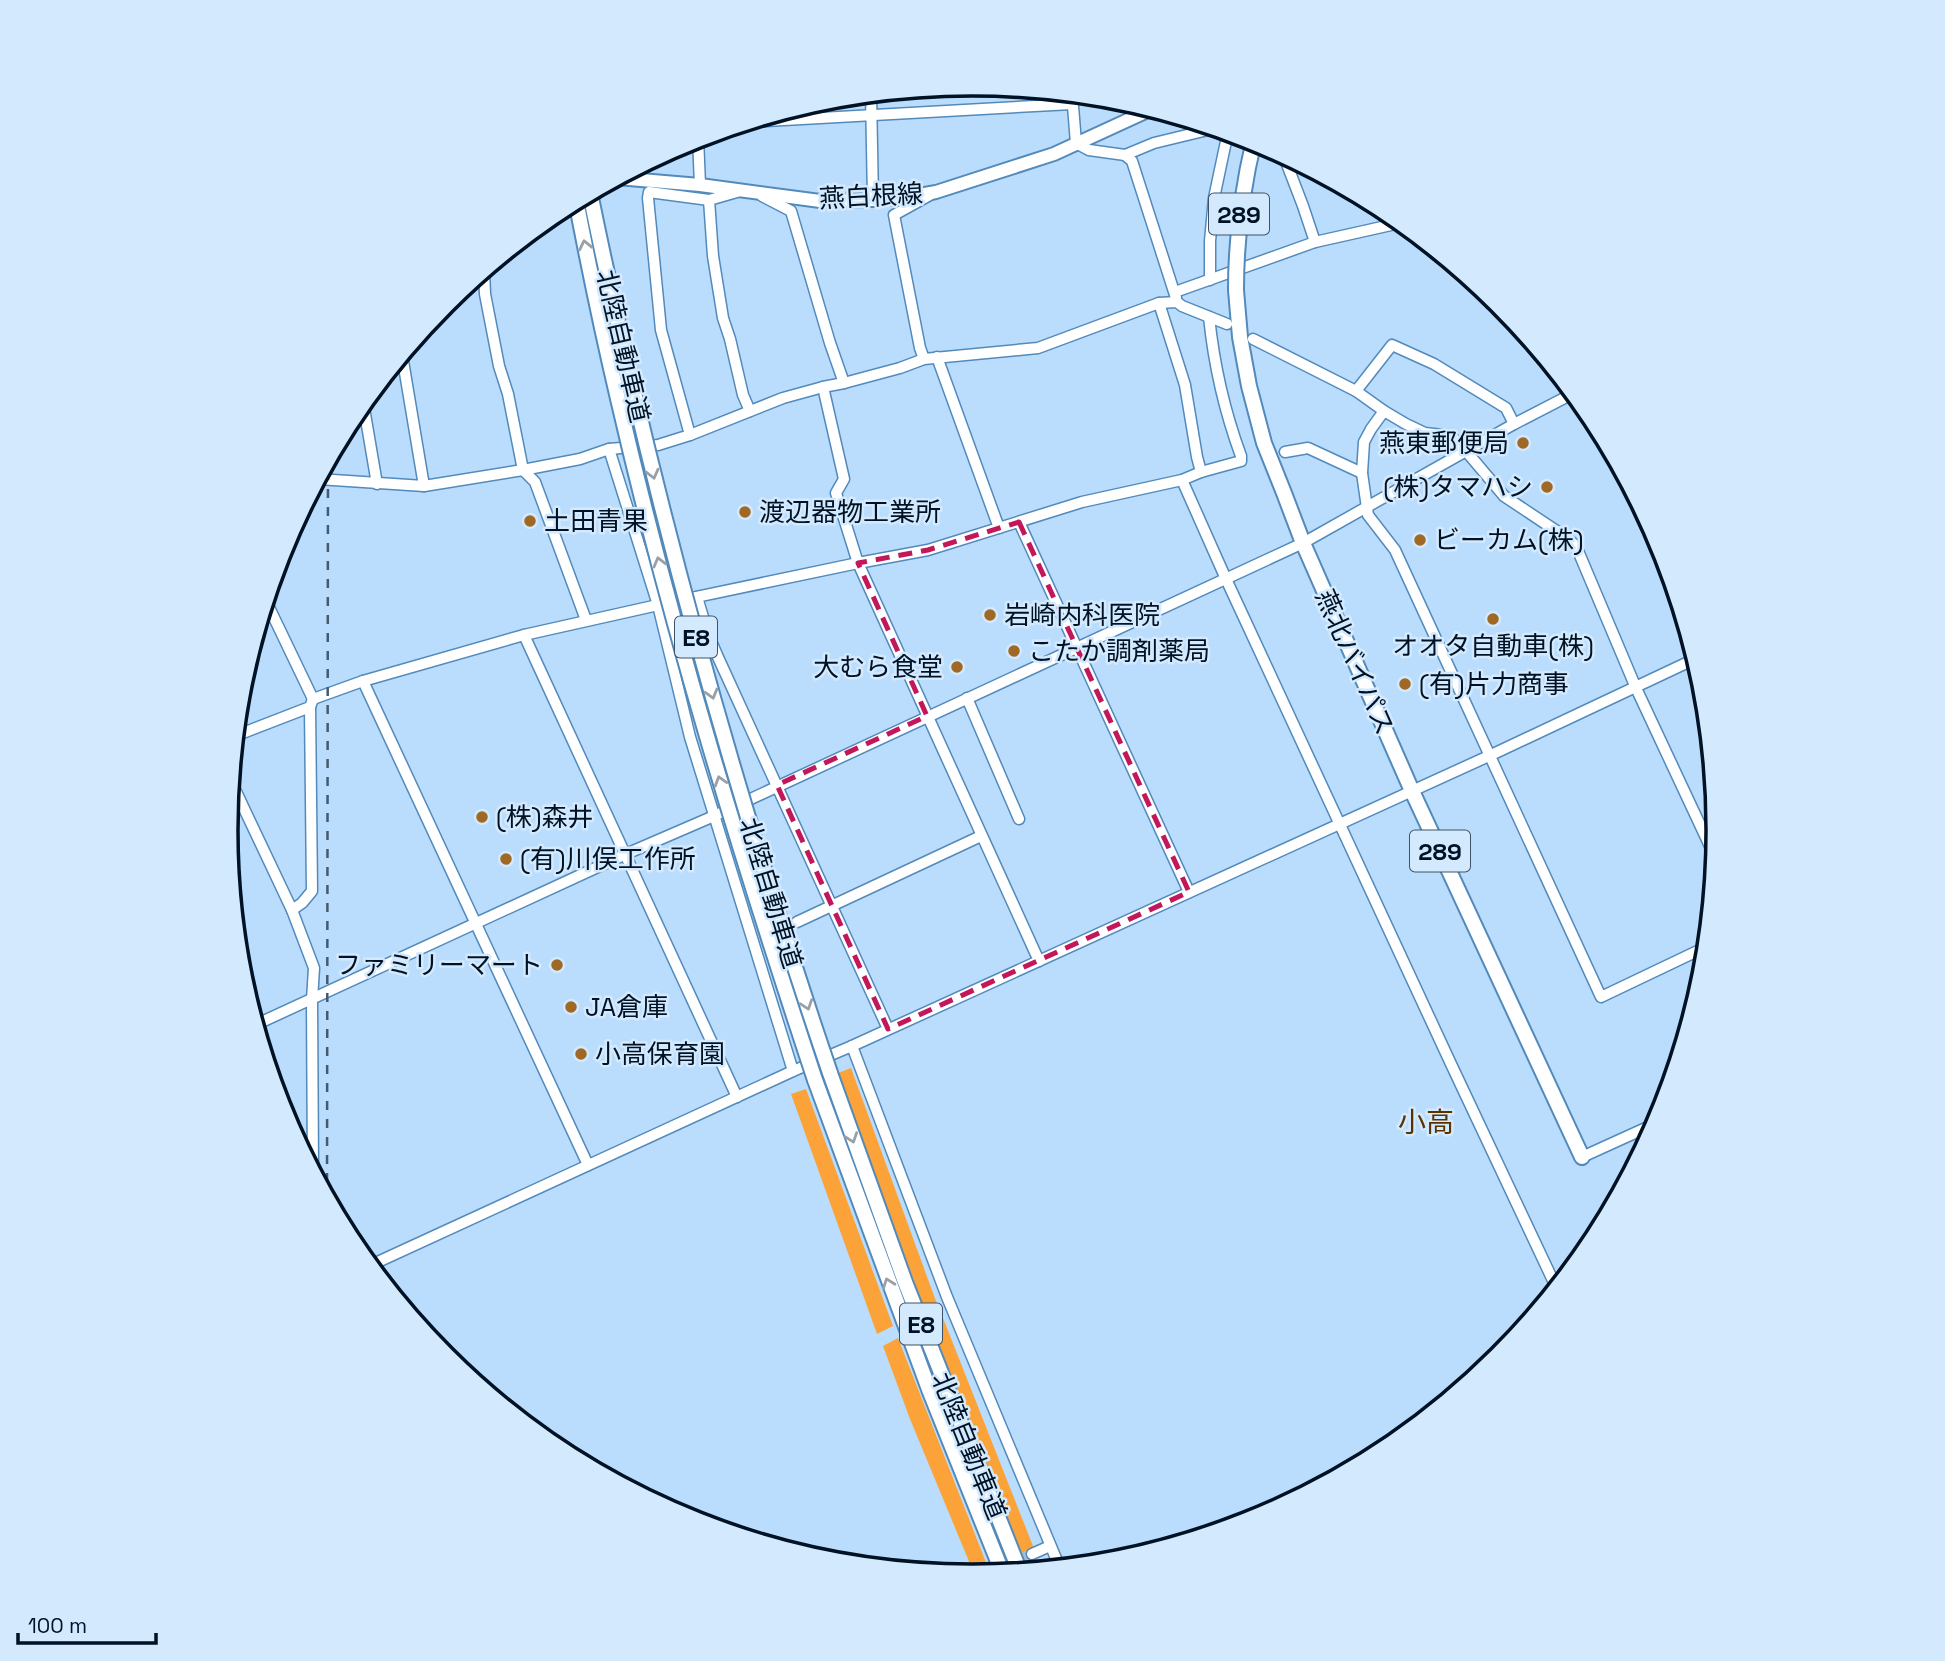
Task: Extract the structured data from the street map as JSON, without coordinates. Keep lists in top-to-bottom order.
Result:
{
  "streets": {
    "highway": [
      "289",
      "北陸自動車道",
      "E8",
      "燕北バイパス"
    ],
    "main road": ["燕白根線"]
  },
  "districts": ["小高"],
  "places": [
    "燕東郵便局",
    "(株)タマハシ",
    "渡辺器物工業所",
    "土田青果",
    "ビーカム(株)",
    "岩崎内科医院",
    "オオタ自動車(株)",
    "こたか調剤薬局",
    "大むら食堂",
    "(有)片力商事",
    "(株)森井",
    "(有)川俣工作所",
    "ファミリーマート",
    "JA倉庫",
    "小高保育園"
  ],
  "scale_bar": "100 m"
}
